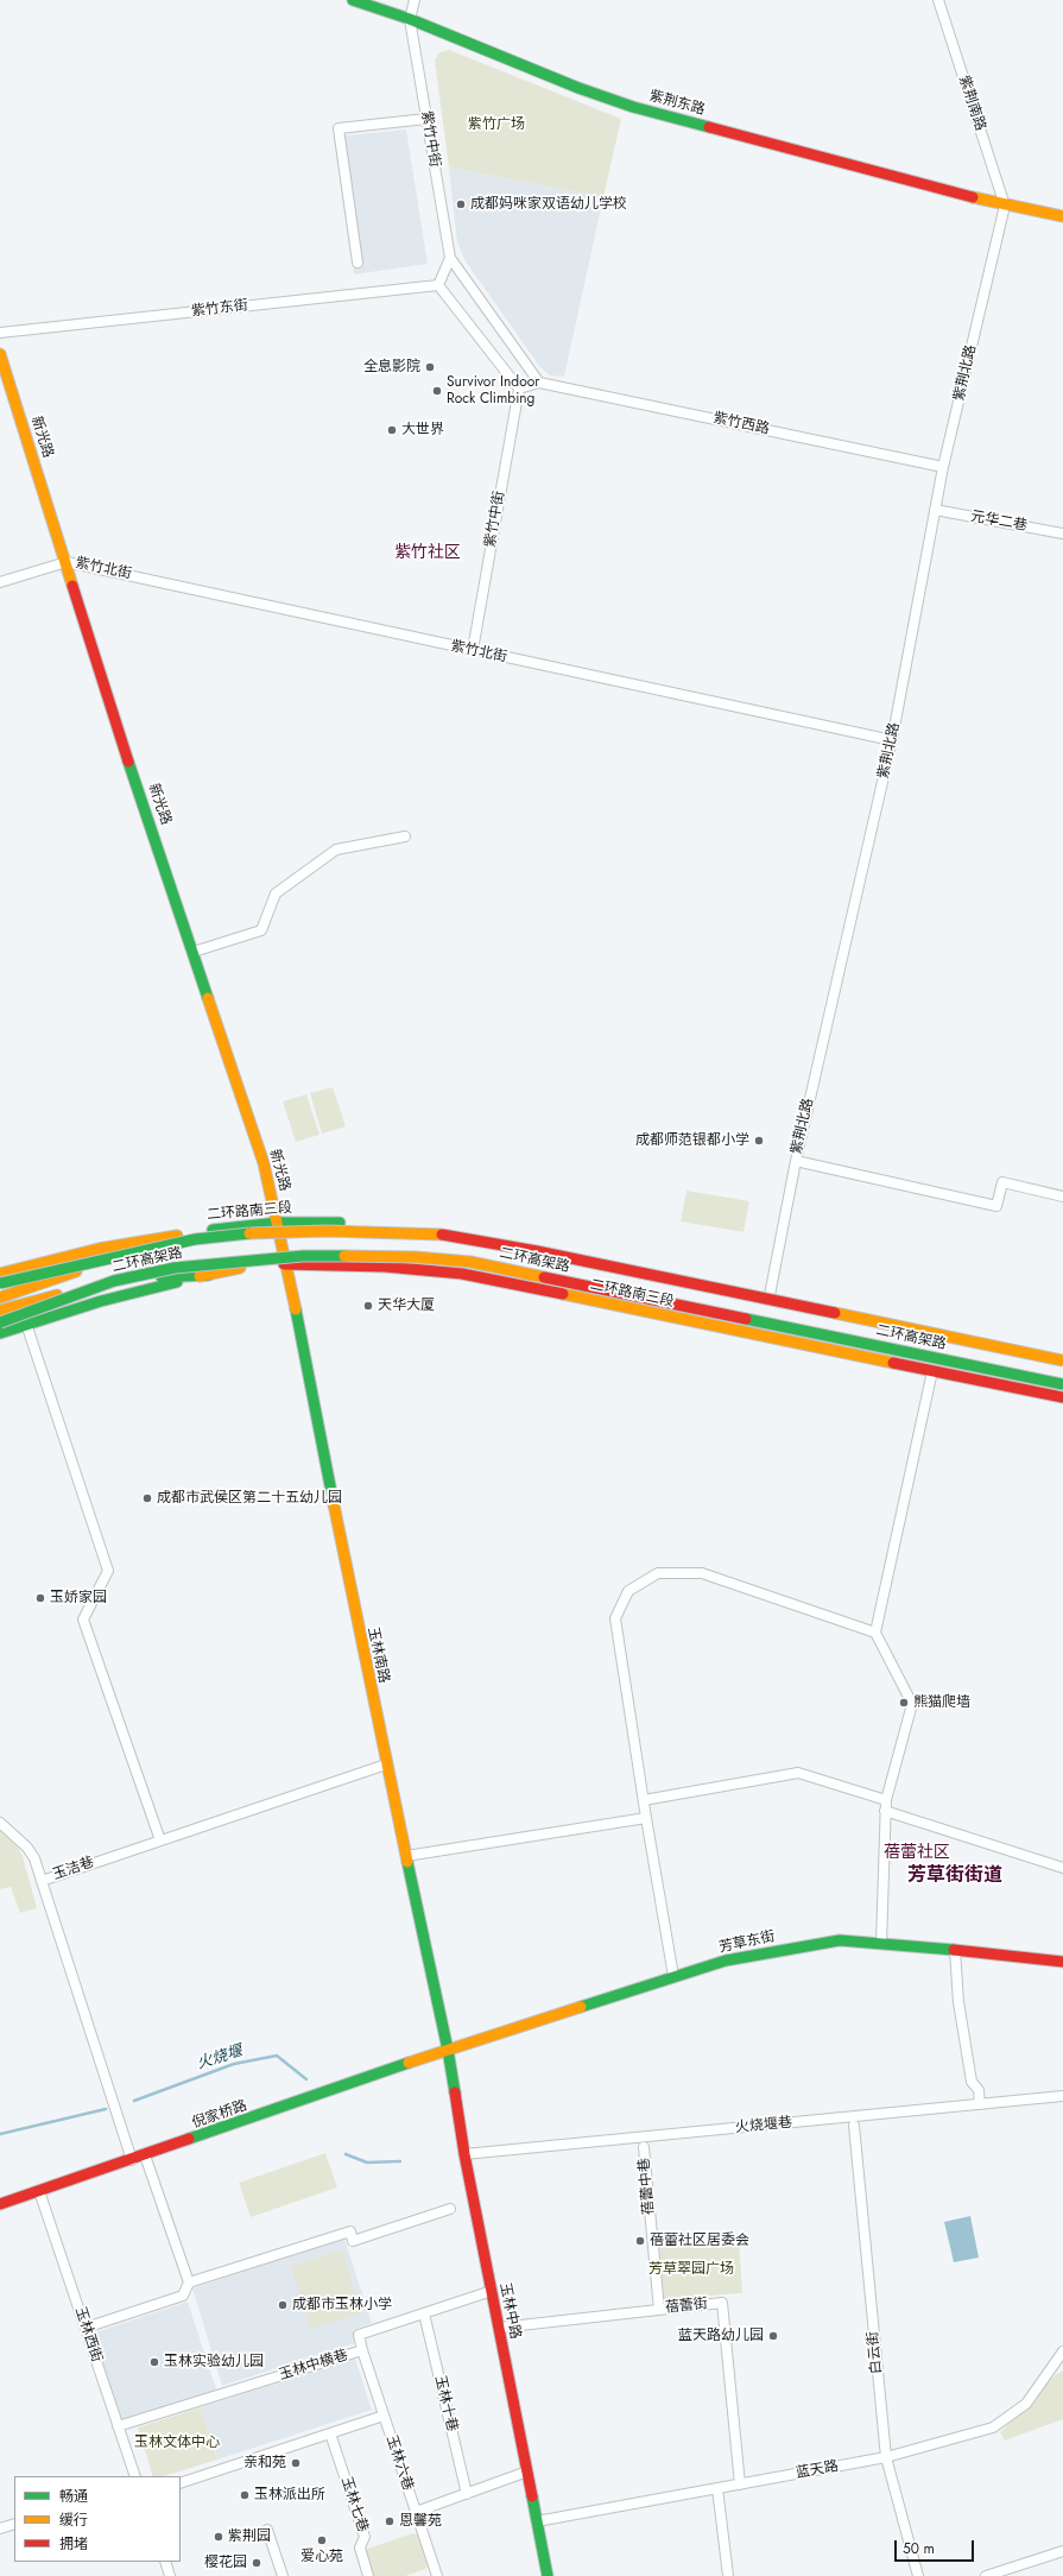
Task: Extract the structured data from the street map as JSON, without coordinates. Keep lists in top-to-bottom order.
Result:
{
  "streets": {
    "main road": [
      "紫荆东路",
      "新光路",
      "二环路南三段",
      "二环高架路",
      "玉林南路",
      "芳草东街",
      "倪家桥路",
      "玉林中路"
    ],
    "street": [
      "紫荆南路",
      "紫竹中街",
      "紫竹东街",
      "紫荆北路",
      "紫竹西路",
      "元华二巷",
      "紫竹北街",
      "玉洁巷",
      "火烧堰巷",
      "蓓蕾中巷",
      "蓓蕾街",
      "玉林西街",
      "白云街",
      "玉林中横巷",
      "玉林十巷",
      "玉林六巷",
      "蓝天路",
      "玉林七巷"
    ]
  },
  "crossings": [
    ["紫荆东路", "紫荆南路"],
    ["紫荆东路", "紫竹中街"],
    ["紫荆东路", "紫荆北路"],
    ["紫荆南路", "紫荆北路"],
    ["紫竹中街", "紫竹西路"],
    ["紫竹中街", "紫竹北街"],
    ["紫荆北路", "紫竹西路"],
    ["紫荆北路", "元华二巷"],
    ["紫荆北路", "紫竹北街"],
    ["紫荆北路", "二环路南三段"],
    ["新光路", "紫竹北街"],
    ["新光路", "二环路南三段"],
    ["新光路", "玉林南路"],
    ["二环路南三段", "二环高架路"],
    ["二环路南三段", "玉林南路"],
    ["玉林南路", "玉洁巷"],
    ["玉林南路", "芳草东街"],
    ["玉林南路", "倪家桥路"],
    ["玉林南路", "玉林中路"],
    ["玉洁巷", "倪家桥路"],
    ["芳草东街", "倪家桥路"],
    ["芳草东街", "玉林中路"],
    ["倪家桥路", "玉林中路"],
    ["倪家桥路", "玉林西街"],
    ["火烧堰巷", "玉林中路"],
    ["蓓蕾中巷", "蓓蕾街"],
    ["蓓蕾街", "玉林中路"],
    ["蓓蕾街", "蓝天路"],
    ["玉林中路", "玉林中横巷"],
    ["玉林中路", "蓝天路"],
    ["玉林西街", "玉林中横巷"],
    ["白云街", "蓝天路"],
    ["玉林中横巷", "玉林十巷"],
    ["玉林中横巷", "玉林六巷"]
  ],
  "districts": ["紫竹社区", "蓓蕾社区", "芳草街街道"],
  "water": ["火烧堰"],
  "parks": ["紫竹广场", "芳草翠园广场", "玉林文体中心"],
  "places": [
    "成都妈咪家双语幼儿学校",
    "全息影院",
    "Survivor Indoor Rock Climbing",
    "大世界",
    "成都师范银都小学",
    "天华大厦",
    "成都市武侯区第二十五幼儿园",
    "玉娇家园",
    "熊猫爬墙",
    "蓓蕾社区居委会",
    "成都市玉林小学",
    "蓝天路幼儿园",
    "玉林实验幼儿园",
    "亲和苑",
    "玉林派出所",
    "恩馨苑",
    "紫荆园",
    "爱心苑",
    "樱花园"
  ],
  "legend": ["畅通", "缓行", "拥堵"],
  "scale_bar": "50 m"
}
